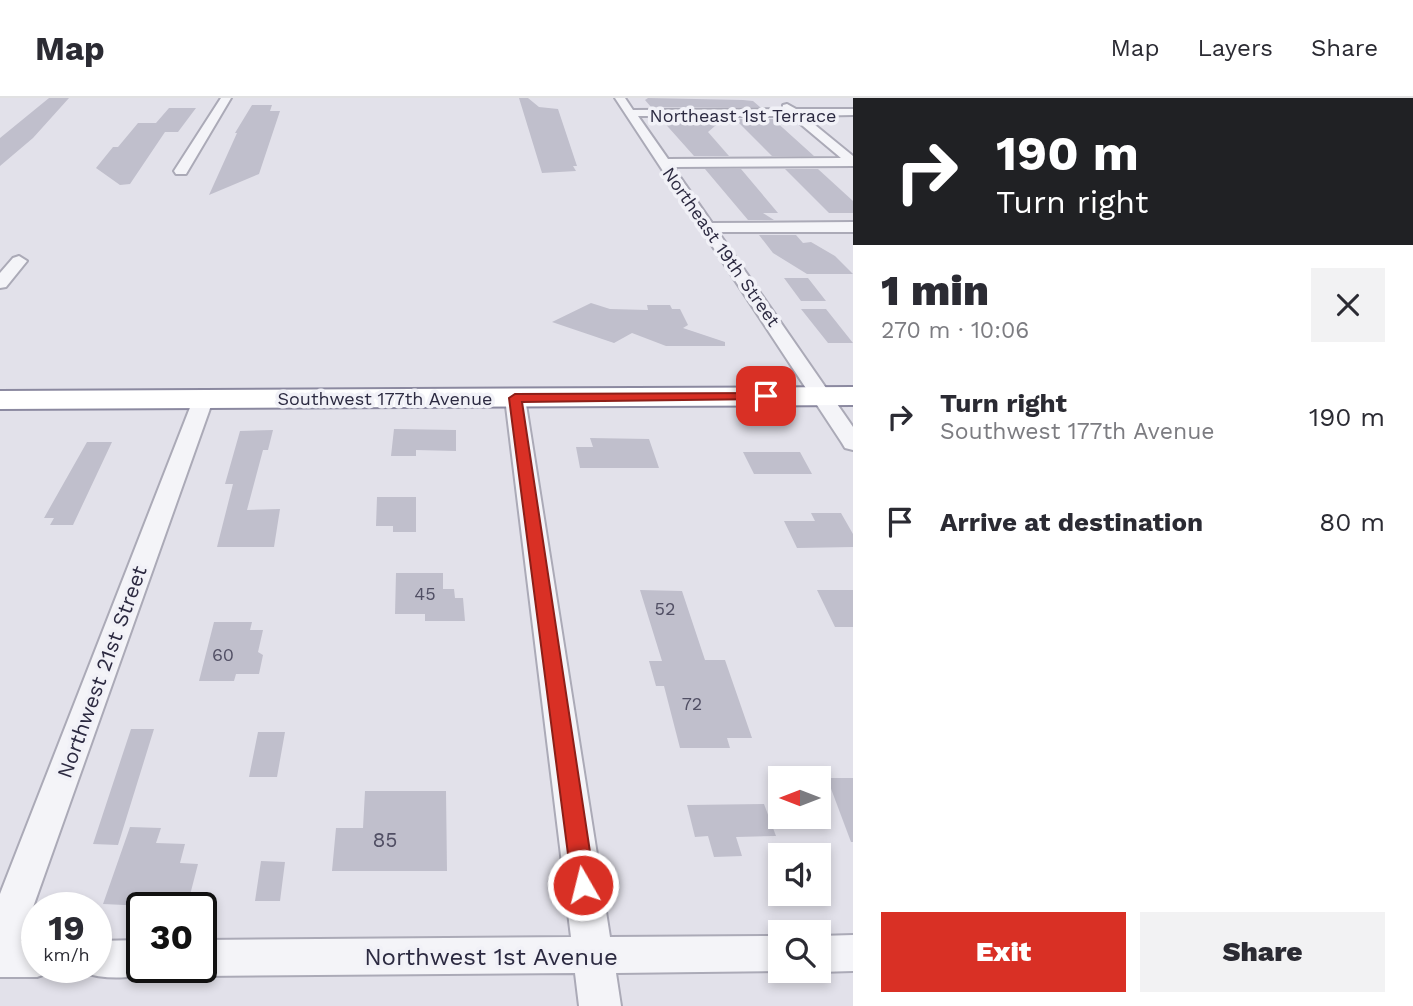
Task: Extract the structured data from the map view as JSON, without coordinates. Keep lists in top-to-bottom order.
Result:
{
  "streets": {
    "highway": ["Southwest 177th Avenue"],
    "street": [
      "Northeast 1st Terrace",
      "Northeast 19th Street",
      "Northwest 21st Street",
      "Northwest 1st Avenue"
    ]
  },
  "crossings": [
    ["Northeast 1st Terrace", "Northeast 19th Street"],
    ["Northeast 19th Street", "Southwest 177th Avenue"],
    ["Southwest 177th Avenue", "Northwest 21st Street"]
  ],
  "house_numbers": [
    "45",
    "52",
    "60",
    "72",
    "85"
  ],
  "north": "left",
  "page": {
    "header": "Map",
    "nav": ["Map", "Layers", "Share"],
    "turn": ["190 m", "Turn right"],
    "heading": ["1 min", "270 m · 10:06"],
    "list": [
      {
        "name": "Turn right",
        "note": "Southwest 177th Avenue",
        "value": "190 m"
      },
      {
        "name": "Arrive at destination",
        "value": "80 m"
      }
    ],
    "speed": "19 km/h",
    "limit": "30",
    "buttons": ["Exit", "Share"]
  }
}
